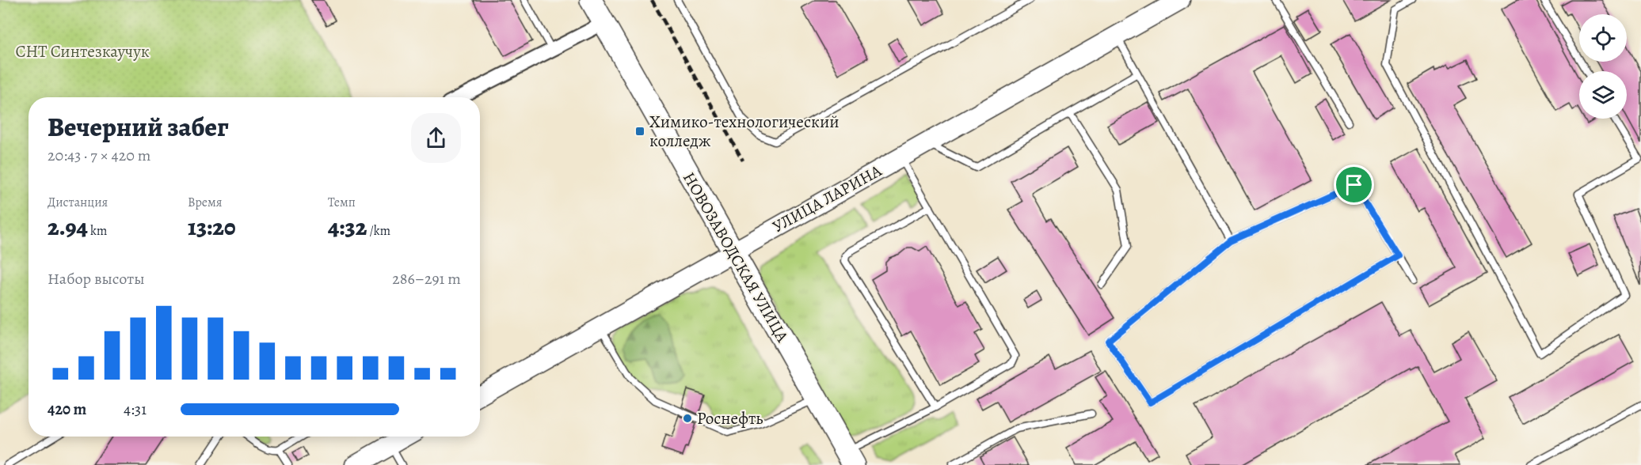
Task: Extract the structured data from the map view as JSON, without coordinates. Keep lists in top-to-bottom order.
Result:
{
  "streets": {
    "main road": ["НОВОЗАВОДСКАЯ УЛИЦА"],
    "street": ["УЛИЦА ЛАРИНА"]
  },
  "crossings": [
    ["УЛИЦА ЛАРИНА", "НОВОЗАВОДСКАЯ УЛИЦА"]
  ],
  "parks": ["СНТ Синтезкаучук"],
  "places": {
    "transit": ["Химико-технологический колледж"],
    "other": ["Роснефть"]
  },
  "page": {
    "heading": ["Вечерний забег", "20:43 · 7 × 420 m"],
    "stats": [
      ["Дистанция", "2.94 km"],
      ["Время", "13:20"],
      ["Темп", "4:32 /km"]
    ],
    "chart": ["Набор высоты", "286–291 m"],
    "list": [
      {
        "name": "420 m",
        "note": "4:31"
      }
    ]
  }
}
